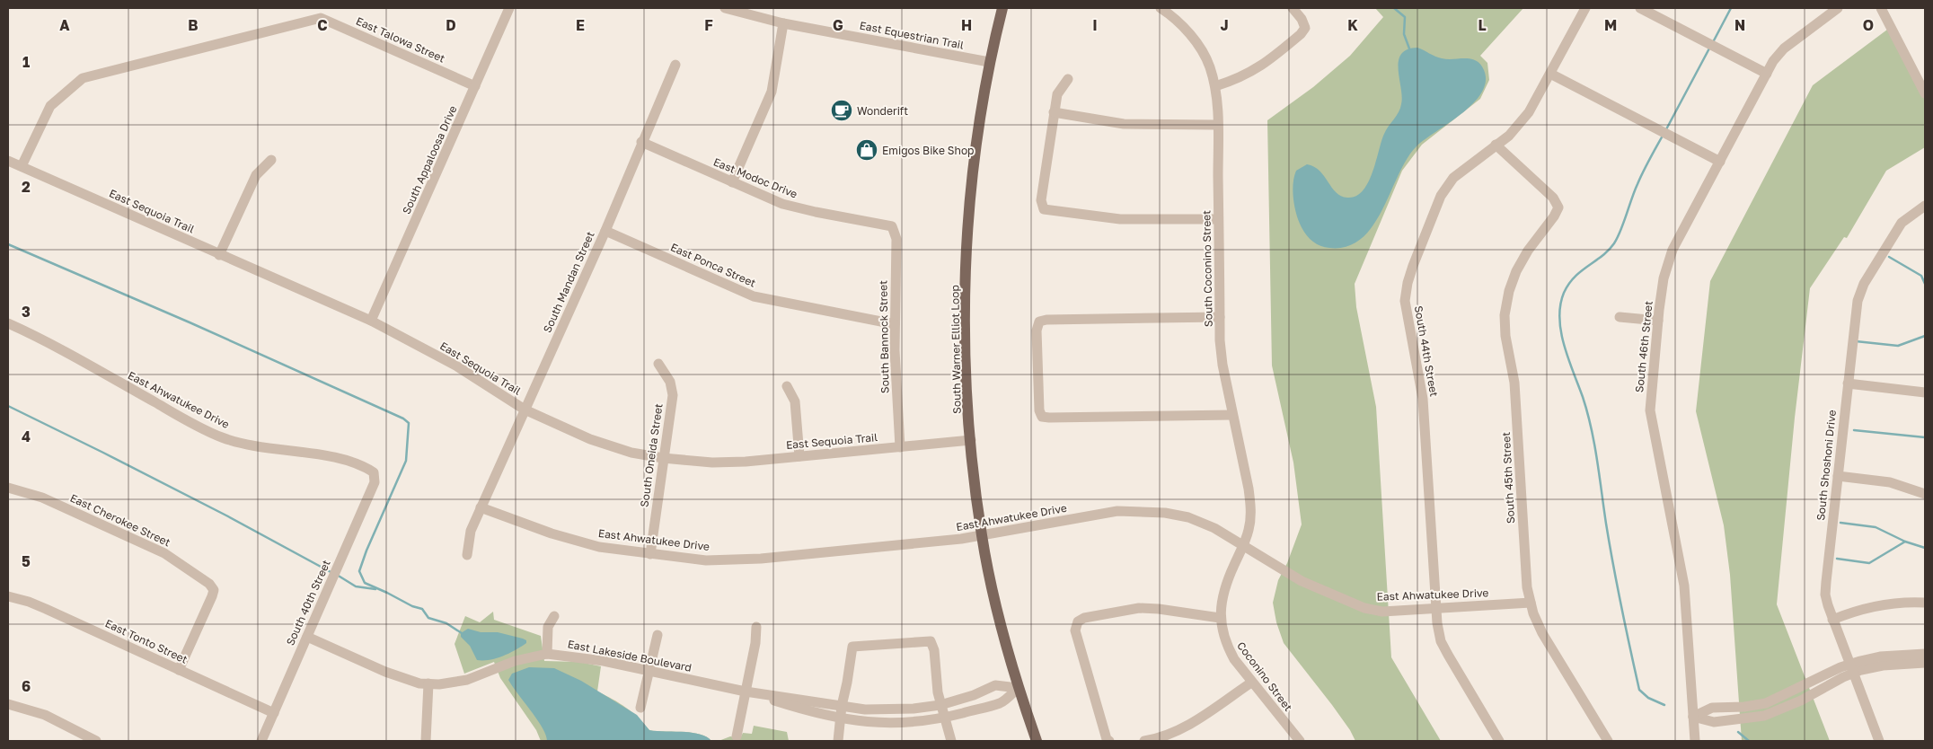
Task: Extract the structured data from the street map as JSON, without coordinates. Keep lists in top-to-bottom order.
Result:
{
  "streets": {
    "main road": ["South Warner Elliot Loop"],
    "street": [
      "East Equestrian Trail",
      "East Talowa Street",
      "South Appaloosa Drive",
      "East Modoc Drive",
      "East Sequoia Trail",
      "East Ponca Street",
      "South Coconino Street",
      "South Mandan Street",
      "South Bannock Street",
      "South 46th Street",
      "South 44th Street",
      "East Ahwatukee Drive",
      "South Oneida Street",
      "South Shoshoni Drive",
      "South 45th Street",
      "East Cherokee Street",
      "South 40th Street",
      "East Tonto Street",
      "East Lakeside Boulevard",
      "Coconino Street"
    ]
  },
  "crossings": [
    ["East Equestrian Trail", "South Warner Elliot Loop"],
    ["East Talowa Street", "South Appaloosa Drive"],
    ["East Talowa Street", "East Sequoia Trail"],
    ["South Appaloosa Drive", "East Sequoia Trail"],
    ["East Modoc Drive", "South Mandan Street"],
    ["East Modoc Drive", "South Bannock Street"],
    ["East Sequoia Trail", "South Mandan Street"],
    ["East Sequoia Trail", "South Bannock Street"],
    ["East Sequoia Trail", "South Warner Elliot Loop"],
    ["East Sequoia Trail", "South Oneida Street"],
    ["East Ponca Street", "South Mandan Street"],
    ["East Ponca Street", "South Bannock Street"],
    ["South Coconino Street", "East Ahwatukee Drive"],
    ["South Coconino Street", "Coconino Street"],
    ["South Mandan Street", "East Ahwatukee Drive"],
    ["South Warner Elliot Loop", "East Ahwatukee Drive"],
    ["South Warner Elliot Loop", "East Lakeside Boulevard"],
    ["South 44th Street", "East Ahwatukee Drive"],
    ["South 44th Street", "South 45th Street"],
    ["East Ahwatukee Drive", "South Oneida Street"],
    ["East Ahwatukee Drive", "South 45th Street"],
    ["East Ahwatukee Drive", "South 40th Street"],
    ["East Ahwatukee Drive", "Coconino Street"],
    ["East Cherokee Street", "East Tonto Street"],
    ["South 40th Street", "East Tonto Street"],
    ["South 40th Street", "East Lakeside Boulevard"]
  ],
  "places": {
    "cafe": ["Wonderift"],
    "shop": ["Emigos Bike Shop"]
  },
  "grid": {
    "columns": [
      "A",
      "B",
      "C",
      "D",
      "E",
      "F",
      "G",
      "H",
      "I",
      "J",
      "K",
      "L",
      "M",
      "N",
      "O"
    ],
    "rows": [
      "1",
      "2",
      "3",
      "4",
      "5",
      "6"
    ]
  }
}
